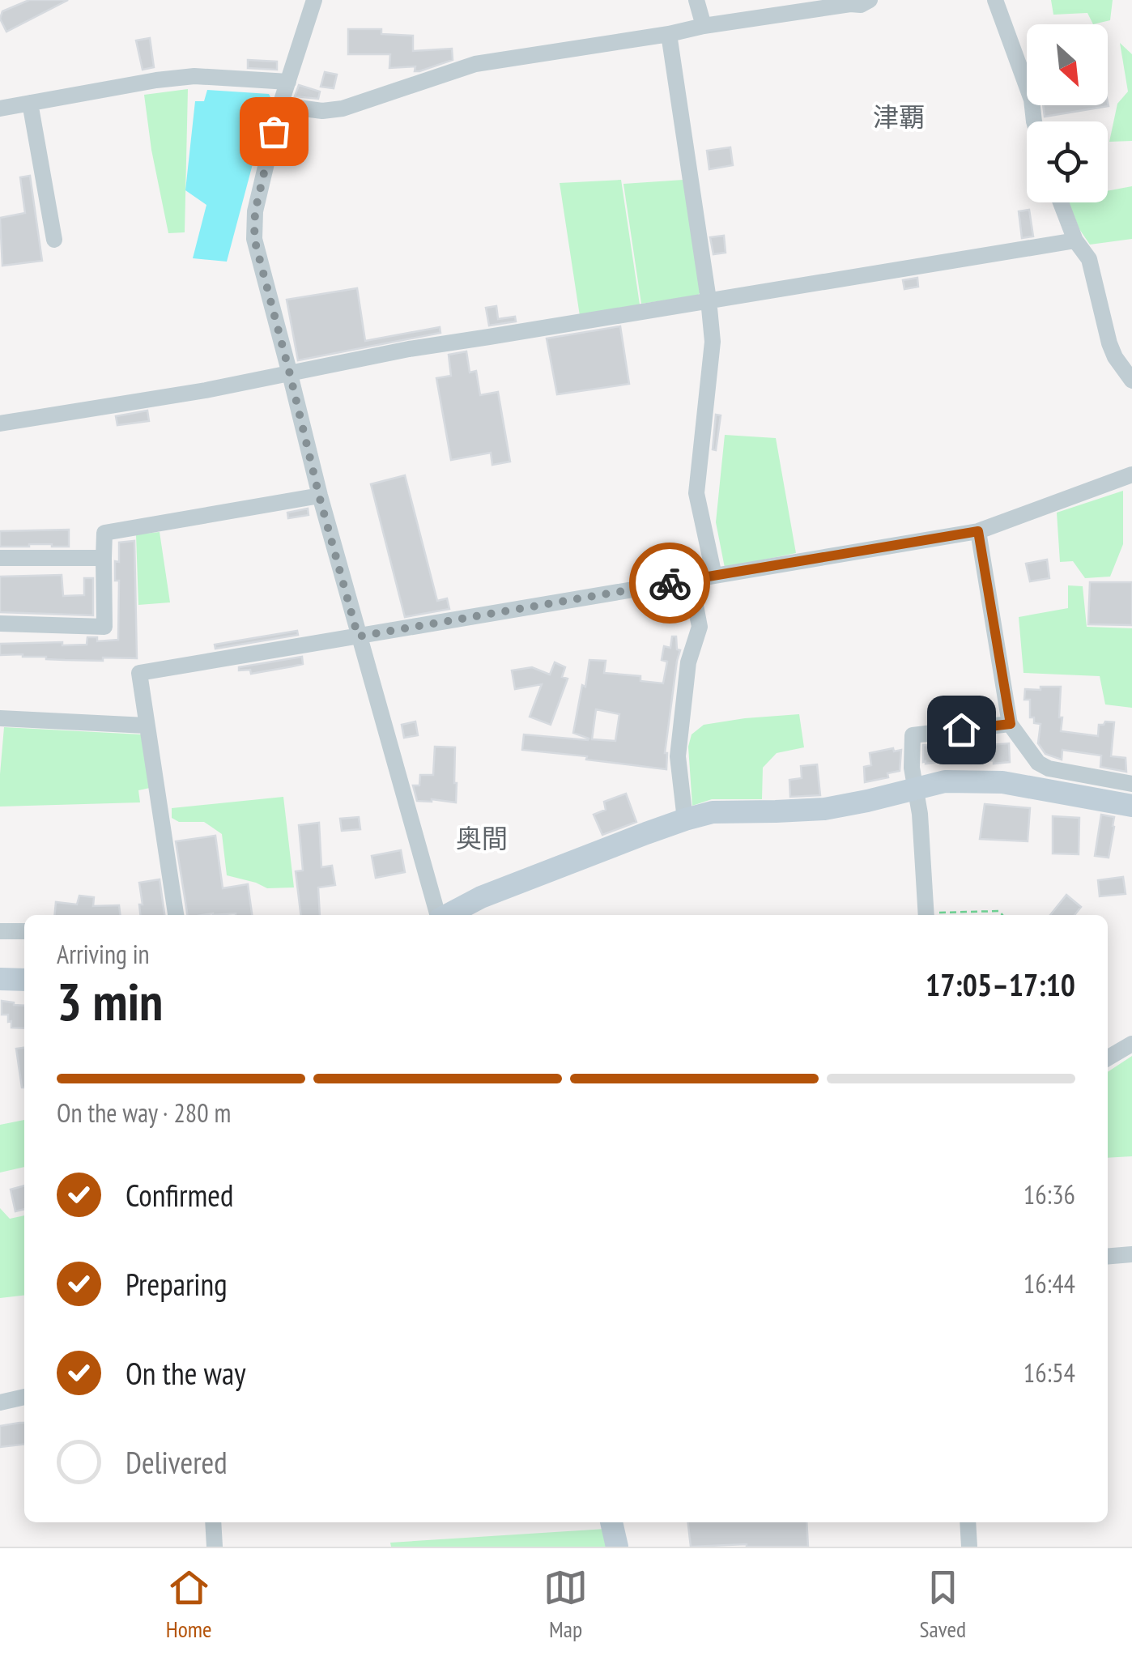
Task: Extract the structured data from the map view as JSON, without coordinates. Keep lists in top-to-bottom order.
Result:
{
  "districts": ["津覇", "奥間"],
  "north": "bottom right",
  "page": {
    "heading": ["3 min", "Arriving in", "17:05–17:10"],
    "bar": "On the way · 280 m",
    "list": [
      ["Confirmed", "16:36"],
      ["Preparing", "16:44"],
      ["On the way", "16:54"],
      "Delivered"
    ],
    "tabs": ["Home", "Map", "Saved"]
  }
}
